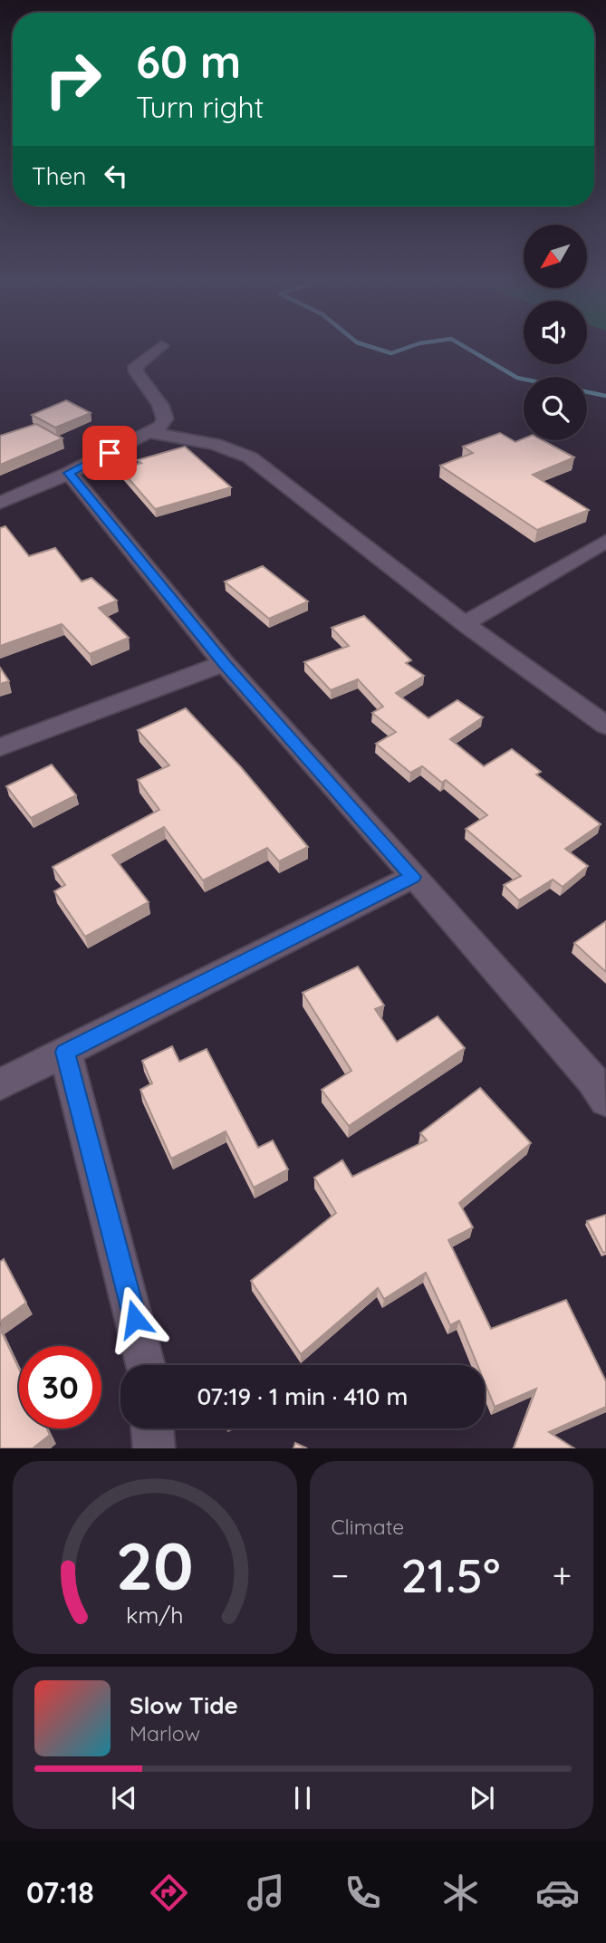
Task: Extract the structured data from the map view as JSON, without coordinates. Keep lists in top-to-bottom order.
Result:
{
  "north": "bottom left",
  "page": {
    "turn": ["60 m", "Turn right"],
    "then": "Then",
    "limit": "30",
    "trip": "07:19 · 1 min · 410 m",
    "tile": "Climate",
    "heat": ["−", "21.5°", "+"],
    "song": ["Slow Tide", "Marlow"],
    "tabs": "07:18",
    "gauge": ["20", "km/h"]
  }
}
